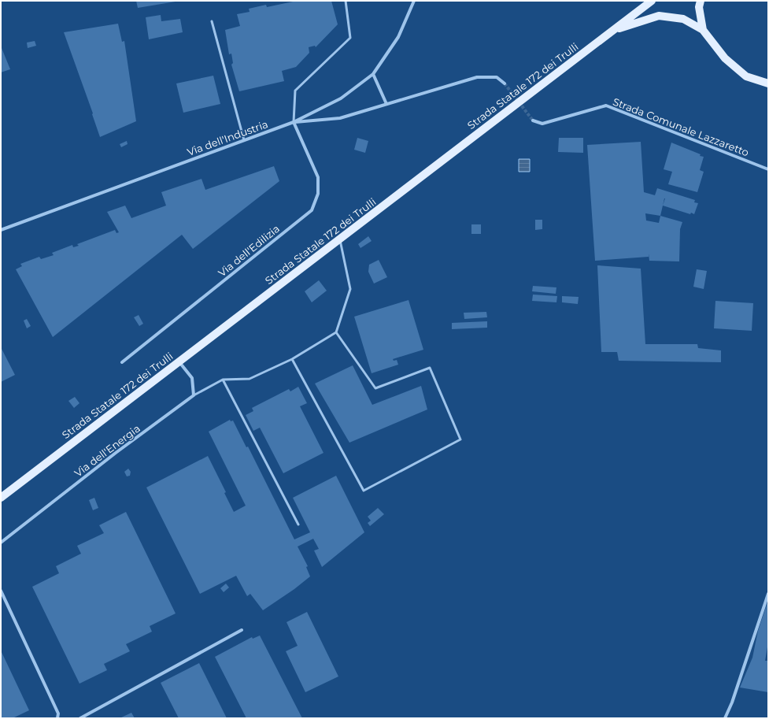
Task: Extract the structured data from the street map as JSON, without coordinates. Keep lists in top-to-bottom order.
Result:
{
  "streets": {
    "main road": ["Strada Statale 172 dei Trulli"],
    "street": [
      "Strada Comunale Lazzaretto",
      "Via dell'Industria",
      "Via dell'Edilizia",
      "Via dell'Energia"
    ]
  },
  "crossings": [
    ["Via dell'Industria", "Via dell'Edilizia"]
  ]
}
